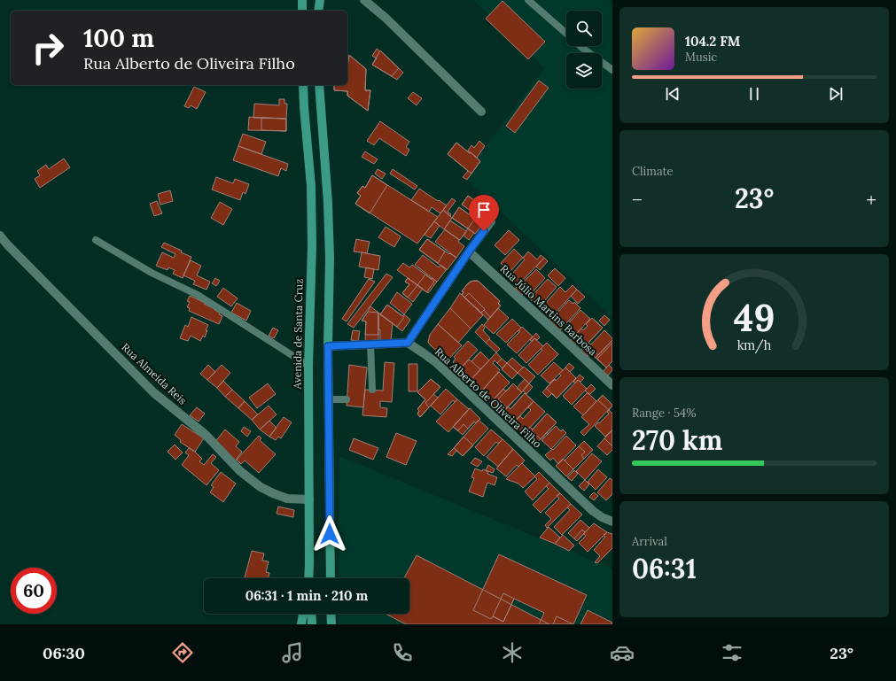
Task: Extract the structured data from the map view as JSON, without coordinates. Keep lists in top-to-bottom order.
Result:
{
  "streets": {
    "main road": ["Avenida de Santa Cruz"],
    "street": ["Rua Júlio Martins Barbosa", "Rua Almeida Reis", "Rua Alberto de Oliveira Filho"]
  },
  "crossings": [
    ["Avenida de Santa Cruz", "Rua Almeida Reis"]
  ],
  "page": {
    "turn": ["100 m", "Rua Alberto de Oliveira Filho"],
    "song": ["104.2 FM", "Music"],
    "tile": [
      "Climate",
      ["Range · 54%", "270 km"],
      ["Arrival", "06:31"]
    ],
    "heat": ["−", "23°", "+"],
    "limit": "60",
    "trip": "06:31 · 1 min · 210 m",
    "tabs": ["06:30", "23°"],
    "gauge": ["49", "km/h"]
  }
}
